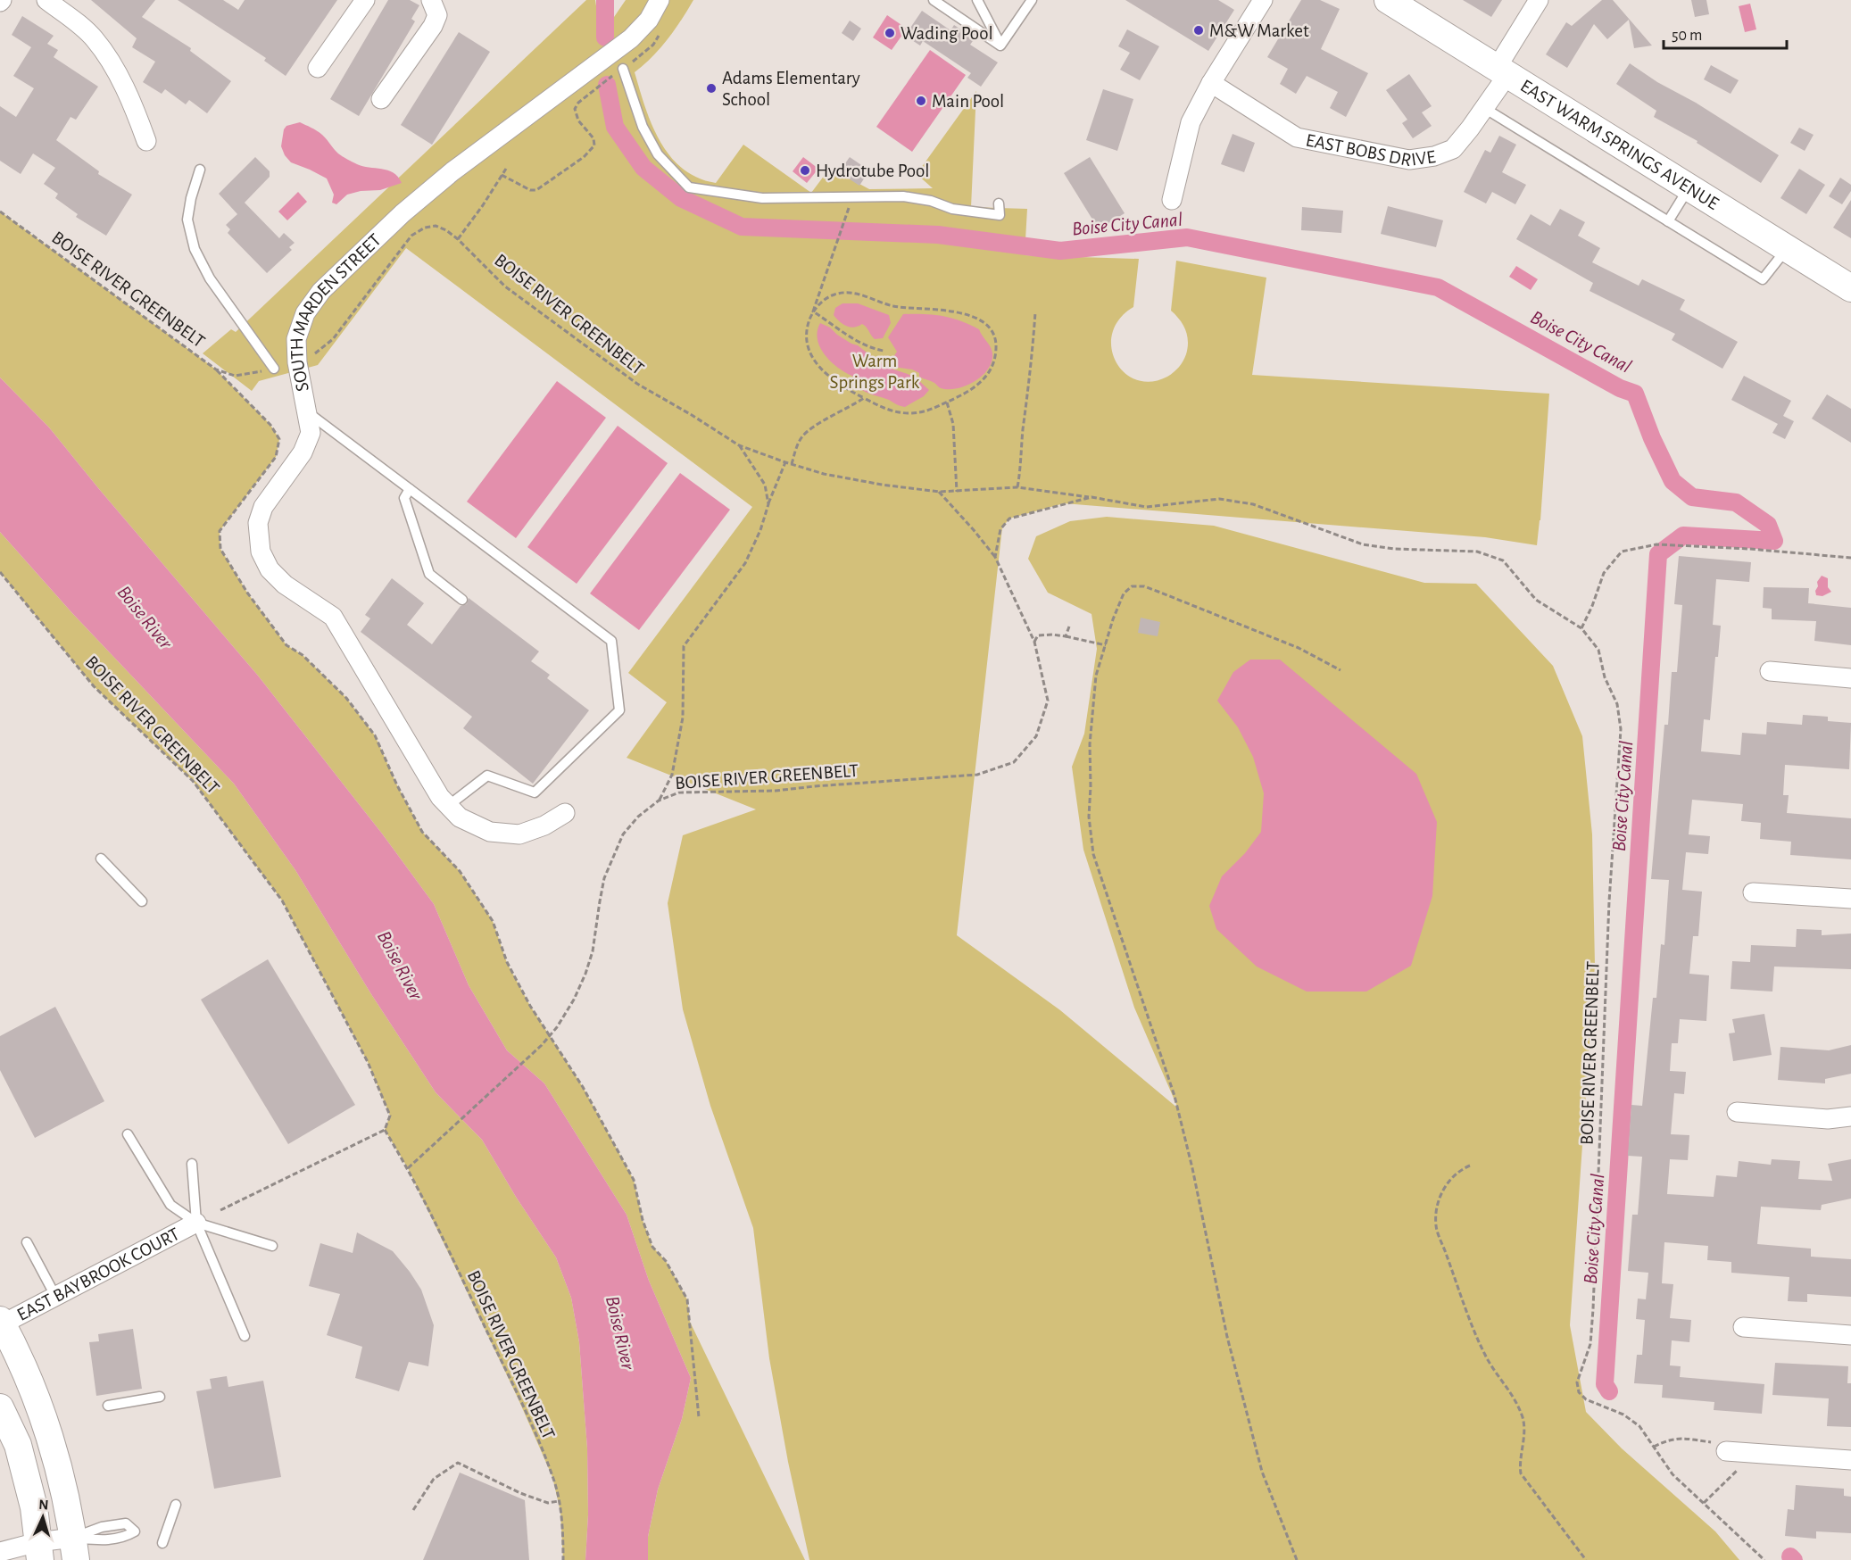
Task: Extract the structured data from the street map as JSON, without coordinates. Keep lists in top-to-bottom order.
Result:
{
  "streets": {
    "street": [
      "EAST BOBS DRIVE",
      "EAST WARM SPRINGS AVENUE",
      "SOUTH MARDEN STREET",
      "EAST BAYBROOK COURT"
    ],
    "path": ["BOISE RIVER GREENBELT"]
  },
  "crossings": [
    ["EAST BOBS DRIVE", "EAST WARM SPRINGS AVENUE"],
    ["BOISE RIVER GREENBELT", "SOUTH MARDEN STREET"]
  ],
  "water": ["Boise City Canal", "Boise River"],
  "parks": ["Warm Springs Park"],
  "places": [
    "M&W Market",
    "Wading Pool",
    "Adams Elementary School",
    "Main Pool",
    "Hydrotube Pool"
  ],
  "scale_bar": "50 m",
  "north": "top"
}
